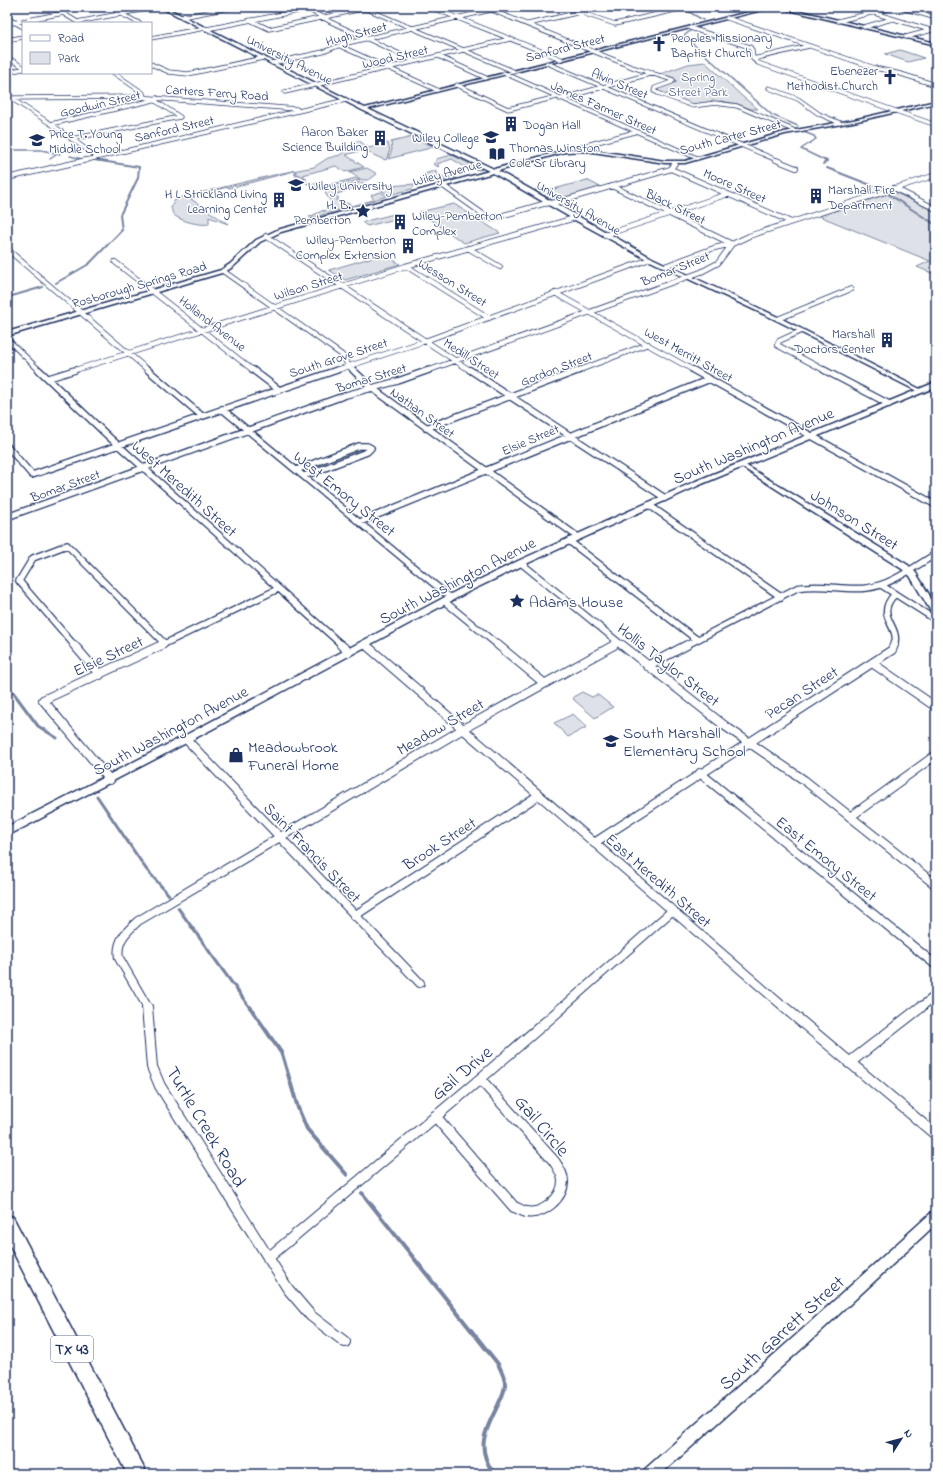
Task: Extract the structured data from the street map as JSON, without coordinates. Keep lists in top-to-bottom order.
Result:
{
  "streets": {
    "main road": ["South Washington Avenue", "TX 43"],
    "street": [
      "Hugh Street",
      "Sanford Street",
      "Wood Street",
      "University Avenue",
      "Alvin Street",
      "Carters Ferry Road",
      "Goodwin Street",
      "James Farmer Street",
      "South Carter Street",
      "Wiley Avenue",
      "Moore Street",
      "Black Street",
      "Bomar Street",
      "Wesson Street",
      "Rosborough Springs Road",
      "Wilson Street",
      "Holland Avenue",
      "West Merritt Street",
      "South Grove Street",
      "Medill Street",
      "Gordon Street",
      "Nathan Street",
      "Elsie Street",
      "West Meredith Street",
      "West Emory Street",
      "Johnson Street",
      "Hollis Taylor Street",
      "Pecan Street",
      "Meadow Street",
      "Brook Street",
      "Saint Francis Street",
      "East Emory Street",
      "East Meredith Street",
      "Gail Drive",
      "Gail Circle",
      "Turtle Creek Road",
      "South Garrett Street"
    ]
  },
  "crossings": [
    ["Hugh Street", "University Avenue"],
    ["Sanford Street", "University Avenue"],
    ["Sanford Street", "Alvin Street"],
    ["Sanford Street", "Carters Ferry Road"],
    ["Sanford Street", "James Farmer Street"],
    ["Wood Street", "University Avenue"],
    ["University Avenue", "South Carter Street"],
    ["University Avenue", "Wiley Avenue"],
    ["University Avenue", "Bomar Street"],
    ["University Avenue", "Wilson Street"],
    ["University Avenue", "South Grove Street"],
    ["University Avenue", "South Washington Avenue"],
    ["Alvin Street", "South Carter Street"],
    ["Carters Ferry Road", "Goodwin Street"],
    ["James Farmer Street", "South Carter Street"],
    ["James Farmer Street", "Wiley Avenue"],
    ["South Carter Street", "Wiley Avenue"],
    ["South Carter Street", "Moore Street"],
    ["South Carter Street", "Black Street"],
    ["Wiley Avenue", "Rosborough Springs Road"],
    ["Wiley Avenue", "Medill Street"],
    ["Black Street", "Bomar Street"],
    ["Bomar Street", "West Merritt Street"],
    ["Bomar Street", "Medill Street"],
    ["Bomar Street", "Nathan Street"],
    ["Bomar Street", "West Meredith Street"],
    ["Bomar Street", "West Emory Street"],
    ["Wesson Street", "Wilson Street"],
    ["Wesson Street", "South Grove Street"],
    ["Rosborough Springs Road", "Holland Avenue"],
    ["Rosborough Springs Road", "Medill Street"],
    ["Rosborough Springs Road", "Nathan Street"],
    ["Wilson Street", "Holland Avenue"],
    ["Wilson Street", "Medill Street"],
    ["Wilson Street", "Nathan Street"],
    ["Wilson Street", "West Meredith Street"],
    ["Holland Avenue", "South Grove Street"],
    ["West Merritt Street", "South Grove Street"],
    ["West Merritt Street", "Gordon Street"],
    ["West Merritt Street", "Elsie Street"],
    ["West Merritt Street", "South Washington Avenue"],
    ["South Grove Street", "Medill Street"],
    ["South Grove Street", "Nathan Street"],
    ["South Grove Street", "West Meredith Street"],
    ["South Grove Street", "West Emory Street"],
    ["Medill Street", "Gordon Street"],
    ["Medill Street", "Elsie Street"],
    ["Medill Street", "South Washington Avenue"],
    ["Gordon Street", "Nathan Street"],
    ["Nathan Street", "Elsie Street"],
    ["Nathan Street", "South Washington Avenue"],
    ["Elsie Street", "South Washington Avenue"],
    ["Elsie Street", "West Meredith Street"],
    ["Elsie Street", "West Emory Street"],
    ["South Washington Avenue", "West Meredith Street"],
    ["South Washington Avenue", "West Emory Street"],
    ["South Washington Avenue", "Johnson Street"],
    ["South Washington Avenue", "Hollis Taylor Street"],
    ["South Washington Avenue", "Saint Francis Street"],
    ["South Washington Avenue", "East Meredith Street"],
    ["Hollis Taylor Street", "Pecan Street"],
    ["Hollis Taylor Street", "Meadow Street"],
    ["Pecan Street", "East Emory Street"],
    ["Pecan Street", "East Meredith Street"],
    ["Meadow Street", "Saint Francis Street"],
    ["Meadow Street", "East Meredith Street"],
    ["Meadow Street", "Turtle Creek Road"],
    ["Brook Street", "Saint Francis Street"],
    ["Brook Street", "East Meredith Street"],
    ["Saint Francis Street", "Turtle Creek Road"],
    ["East Meredith Street", "Gail Drive"],
    ["Gail Drive", "Gail Circle"],
    ["Gail Drive", "Turtle Creek Road"]
  ],
  "parks": ["Spring Street Park"],
  "places": {
    "church": ["Peoples Missionary Baptist Church", "Ebenezer Methodist Church"],
    "building": [
      "Dogan Hall",
      "Aaron Baker Science Building",
      "Marshall Fire Department",
      "H L Strickland Living Learning Center",
      "Wiley-Pemberton Complex",
      "Wiley-Pemberton Complex Extension",
      "Marshall Doctors Center"
    ],
    "school or university": [
      "Wiley College",
      "Price T. Young Middle School",
      "Wiley University",
      "South Marshall Elementary School"
    ],
    "library": ["Thomas Winston Cole Sr Library"],
    "place": ["H. B. Pemberton", "Adams House"],
    "shop": ["Meadowbrook Funeral Home"]
  },
  "legend": ["Road", "Park"],
  "north": "top right"
}
